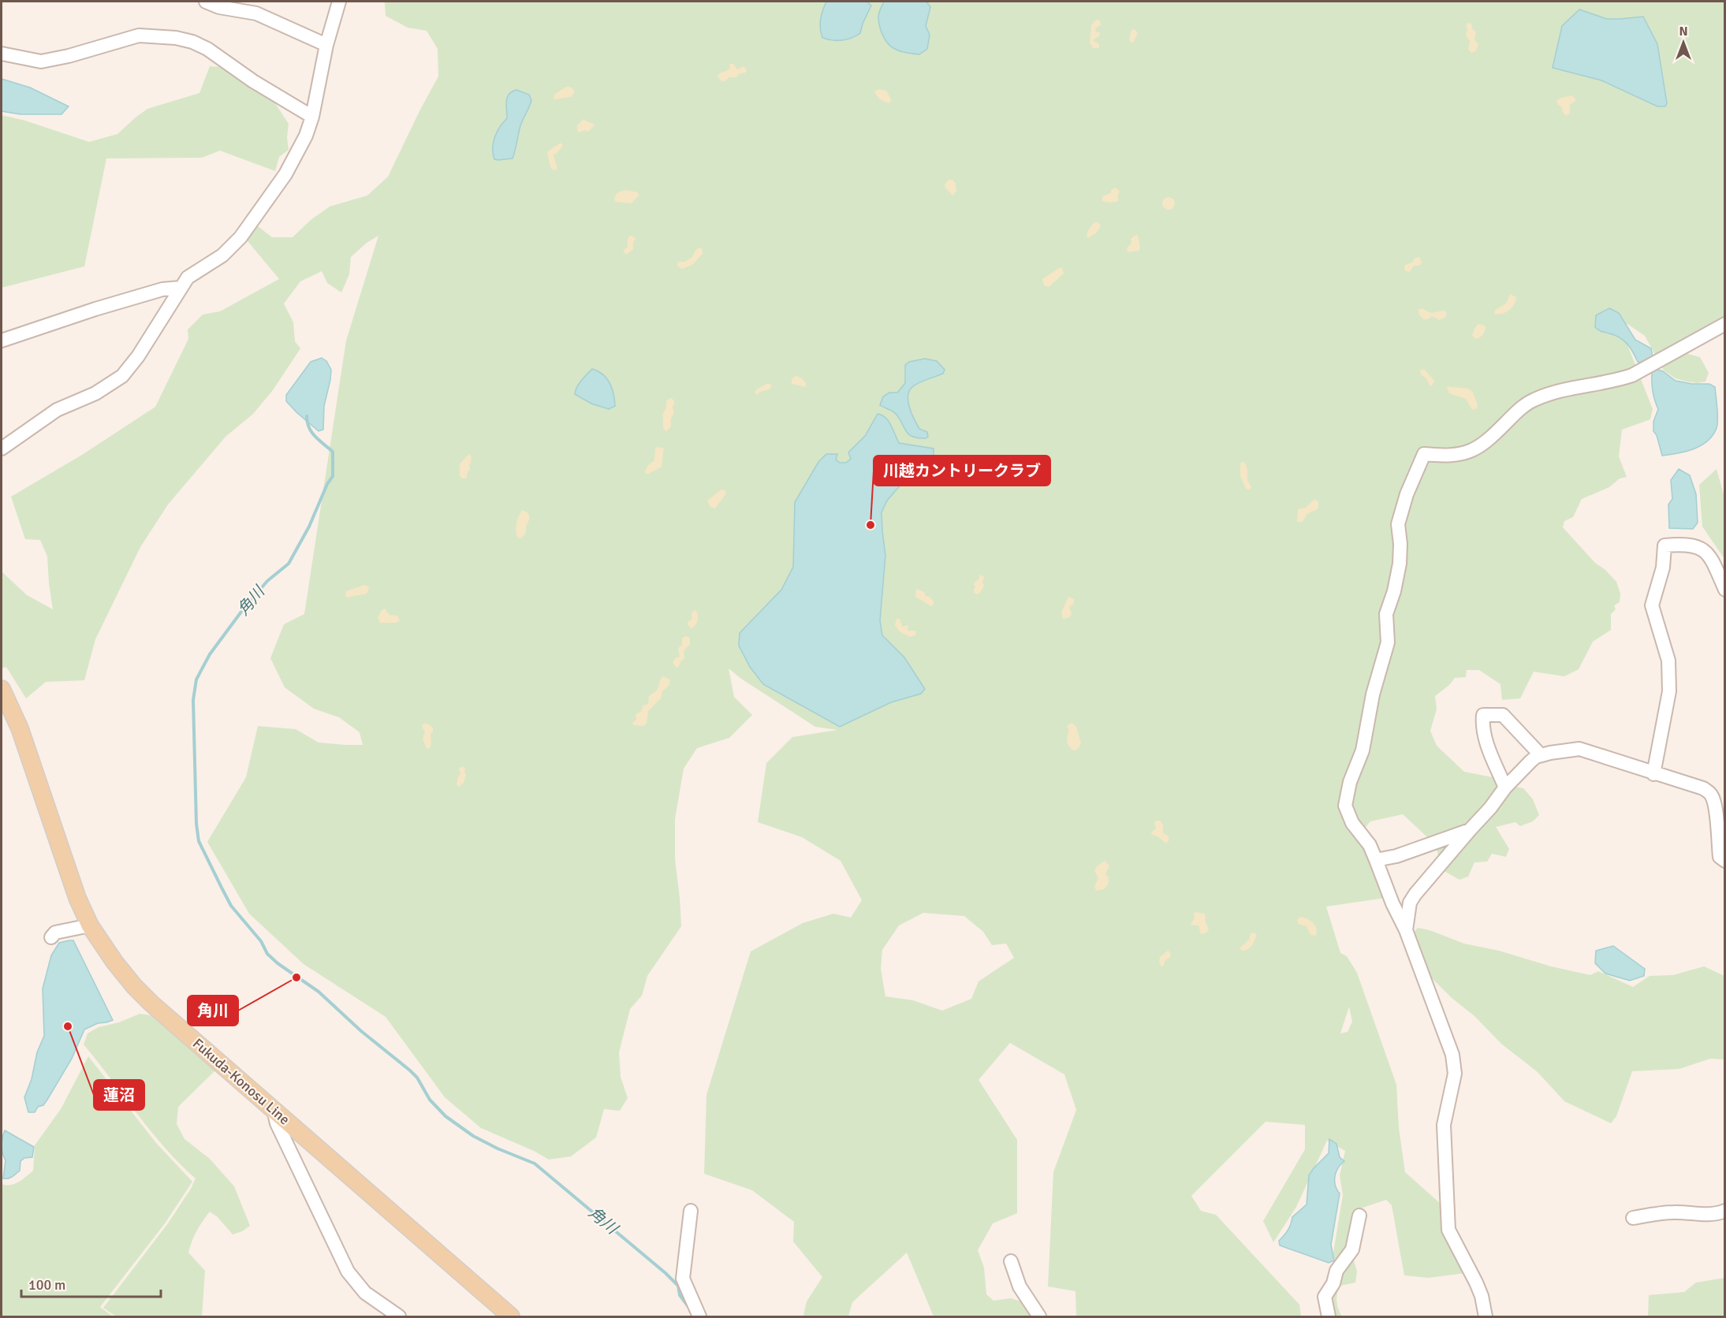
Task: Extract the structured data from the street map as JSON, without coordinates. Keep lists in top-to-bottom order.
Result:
{
  "streets": {
    "main road": ["Fukuda-Konosu Line"]
  },
  "water": ["角川"],
  "places": ["川越カントリークラブ", "角川", "蓮沼"],
  "scale_bar": "100 m",
  "north": "top"
}
